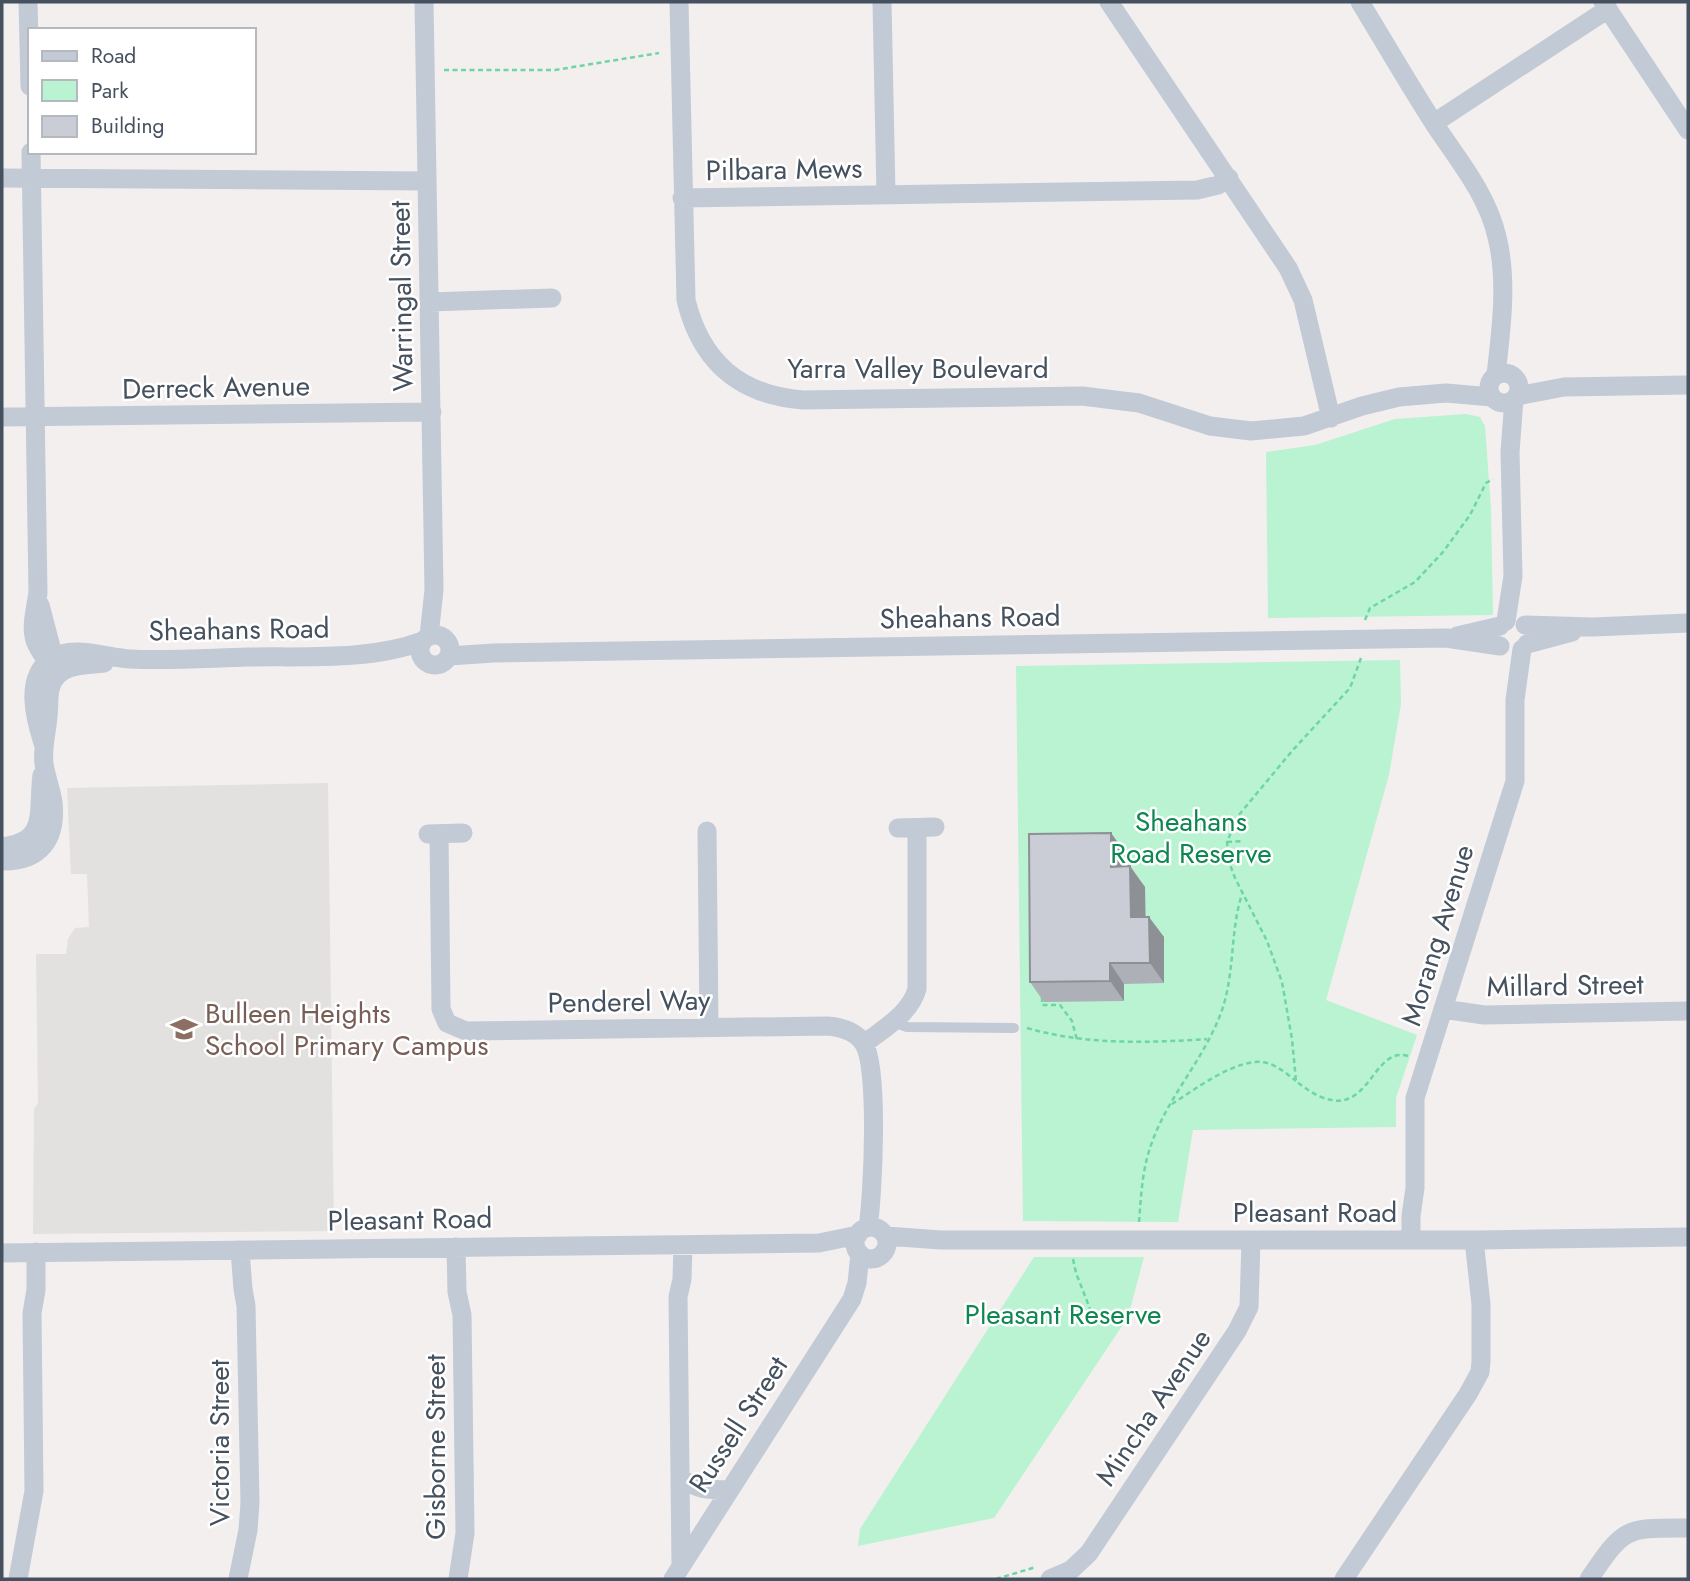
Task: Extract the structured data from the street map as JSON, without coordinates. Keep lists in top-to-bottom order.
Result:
{
  "streets": {
    "street": [
      "Pilbara Mews",
      "Warringal Street",
      "Yarra Valley Boulevard",
      "Derreck Avenue",
      "Sheahans Road",
      "Morang Avenue",
      "Millard Street",
      "Penderel Way",
      "Pleasant Road",
      "Mincha Avenue",
      "Russell Street",
      "Victoria Street",
      "Gisborne Street"
    ]
  },
  "crossings": [
    ["Pilbara Mews", "Yarra Valley Boulevard"],
    ["Warringal Street", "Derreck Avenue"],
    ["Warringal Street", "Sheahans Road"],
    ["Yarra Valley Boulevard", "Morang Avenue"],
    ["Sheahans Road", "Morang Avenue"],
    ["Morang Avenue", "Millard Street"],
    ["Morang Avenue", "Pleasant Road"],
    ["Pleasant Road", "Mincha Avenue"],
    ["Pleasant Road", "Russell Street"],
    ["Pleasant Road", "Victoria Street"],
    ["Pleasant Road", "Gisborne Street"]
  ],
  "parks": ["Sheahans Road Reserve", "Pleasant Reserve"],
  "places": {
    "school or university": ["Bulleen Heights School Primary Campus"]
  },
  "legend": ["Road", "Park", "Building"]
}
